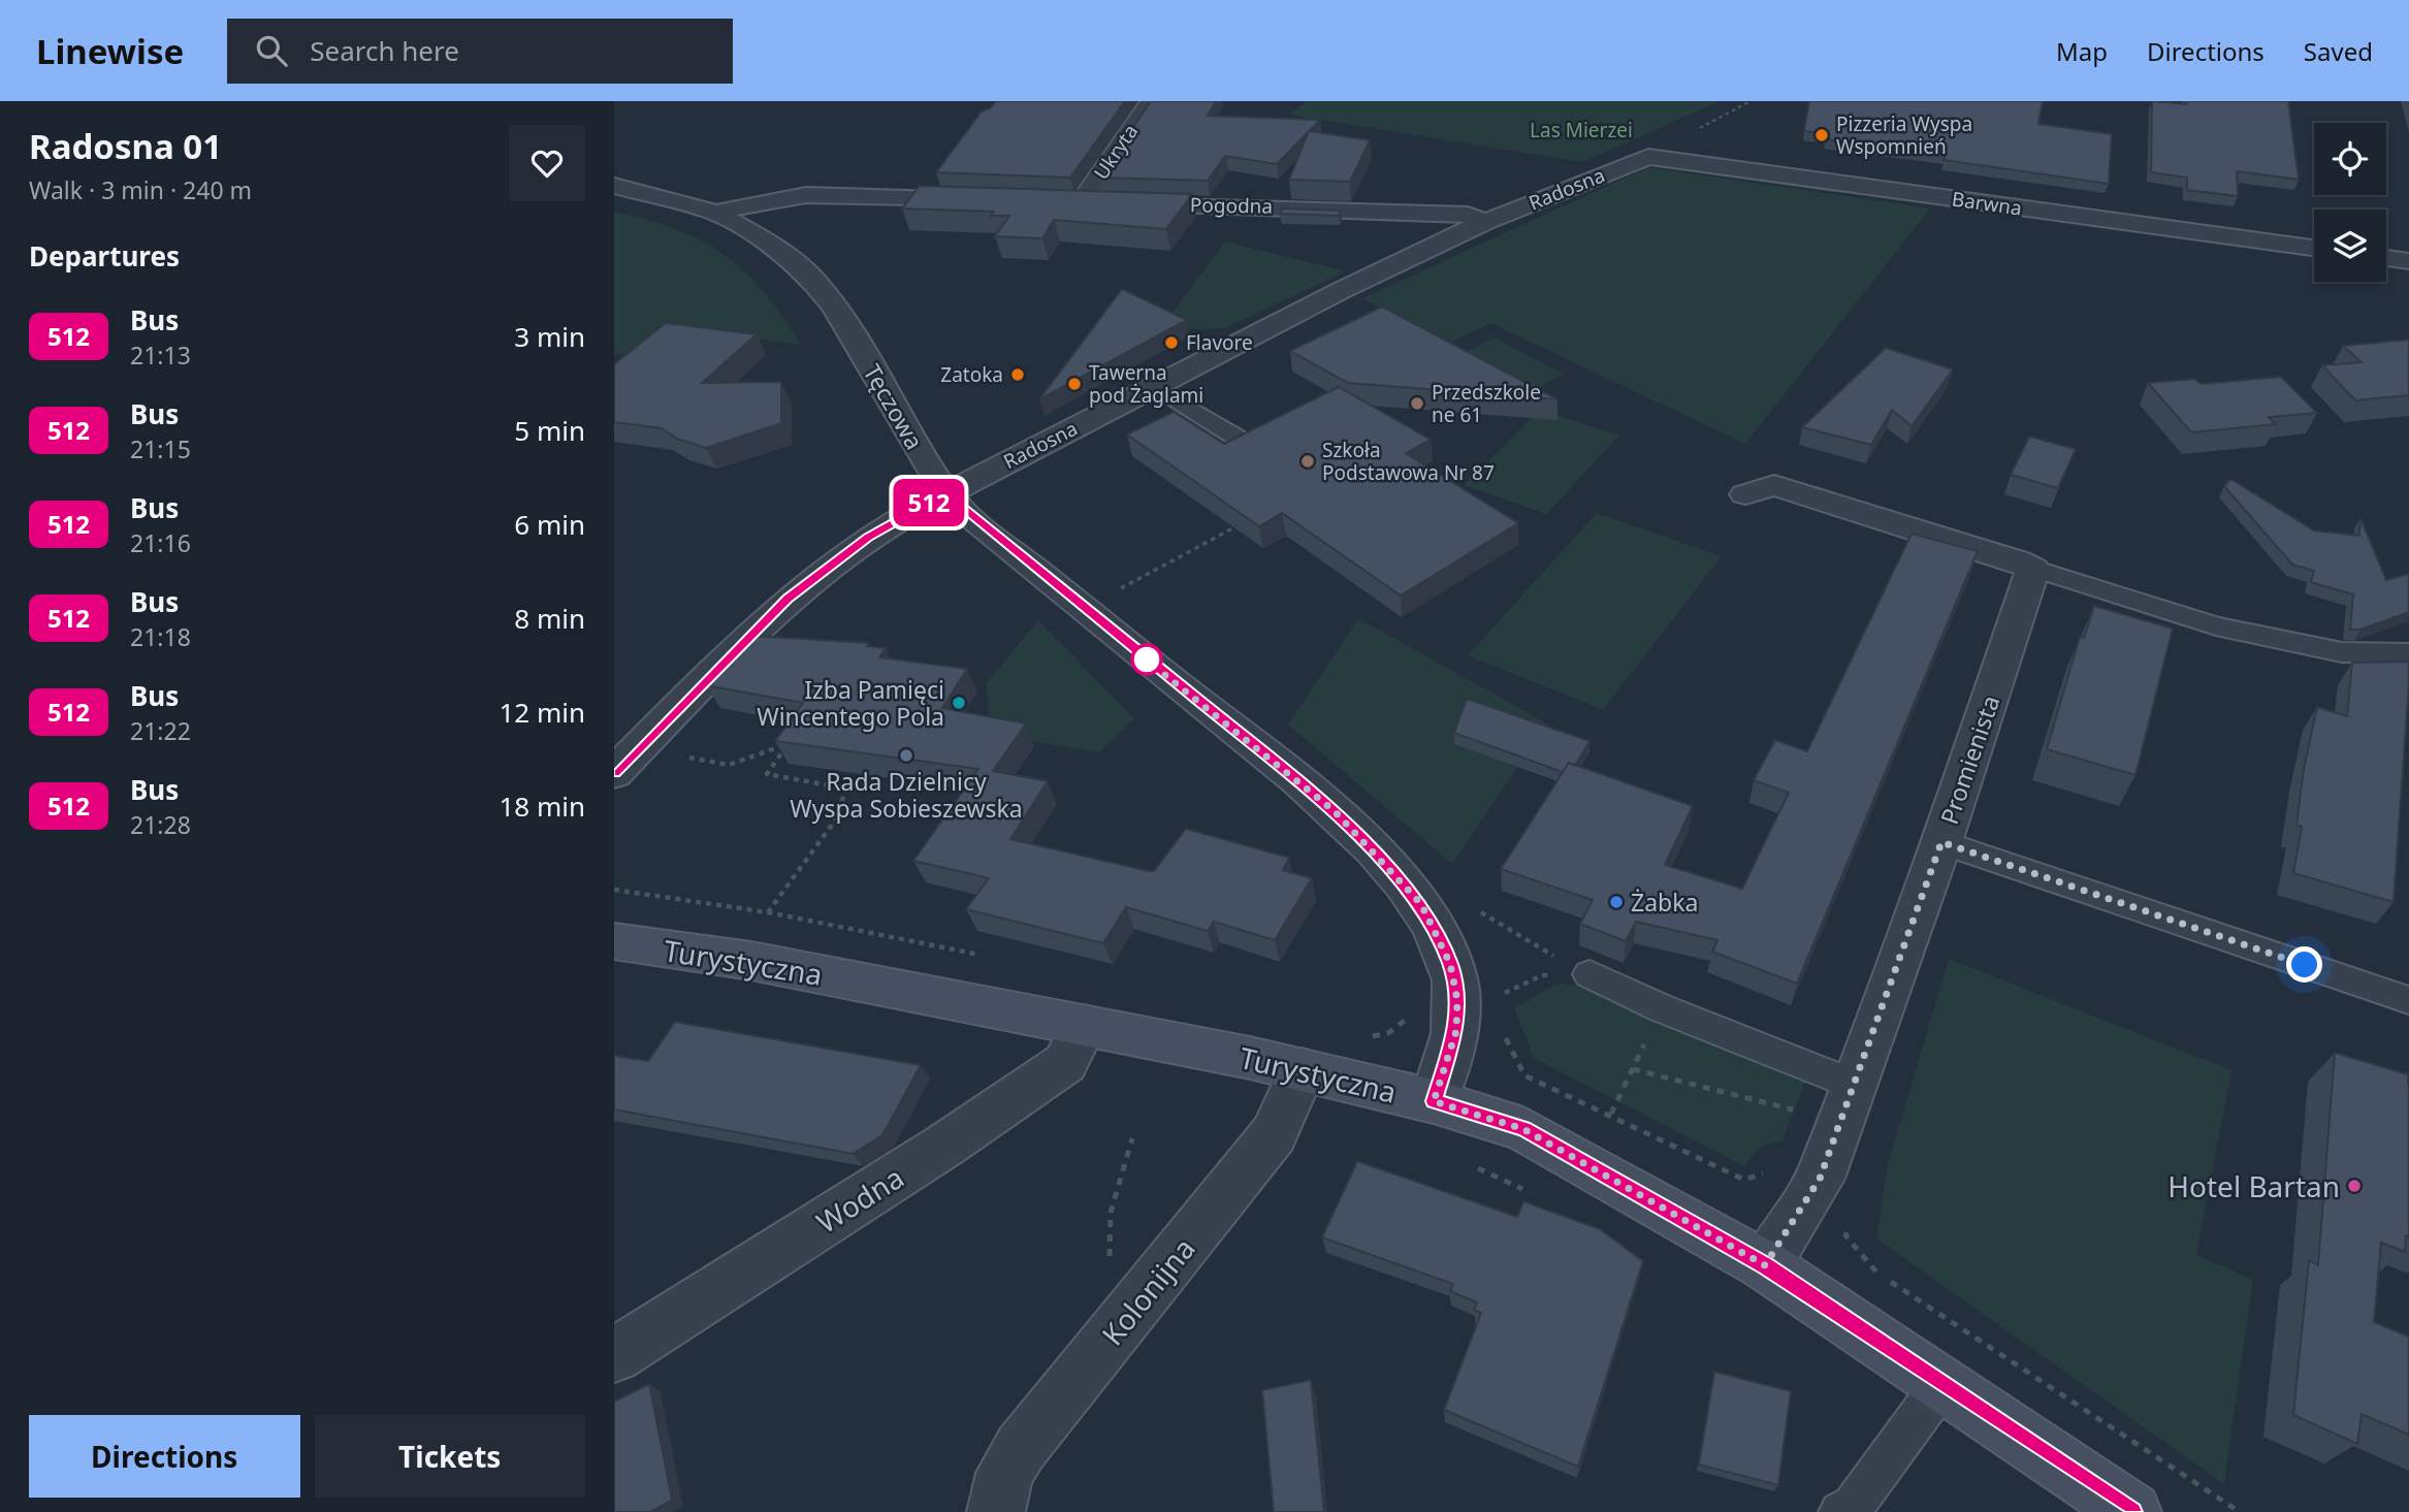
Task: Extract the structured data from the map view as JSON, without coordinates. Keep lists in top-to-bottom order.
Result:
{
  "streets": {
    "main road": ["Turystyczna"],
    "street": [
      "Ukryta",
      "Radosna",
      "Barwna",
      "Pogodna",
      "Tęczowa",
      "Promienista",
      "Wodna",
      "Kolonijna"
    ]
  },
  "crossings": [
    ["Ukryta", "Pogodna"],
    ["Radosna", "Barwna"],
    ["Radosna", "Pogodna"],
    ["Radosna", "Tęczowa"],
    ["Tęczowa", "Turystyczna"],
    ["Promienista", "Turystyczna"],
    ["Turystyczna", "Wodna"],
    ["Turystyczna", "Kolonijna"]
  ],
  "parks": ["Las Mierzei"],
  "places": [
    "Pizzeria Wyspa Wspomnień",
    "Flavore",
    "Zatoka",
    "Tawerna pod Żaglami",
    "Przedszkole ne 61",
    "Szkoła Podstawowa Nr 87",
    "Izba Pamięci Wincentego Pola",
    "Rada Dzielnicy Wyspa Sobieszewska",
    "Żabka",
    "Hotel Bartan"
  ],
  "lines": ["bus line 512"],
  "page": {
    "header": "Linewise",
    "search": "Search here",
    "nav": ["Map", "Directions", "Saved"],
    "heading": [
      ["Radosna 01", "Walk · 3 min · 240 m"],
      "Departures"
    ],
    "on_map": "512",
    "list": [
      {
        "mark": "512",
        "name": "Bus",
        "note": "21:13",
        "value": "3 min"
      },
      {
        "mark": "512",
        "name": "Bus",
        "note": "21:15",
        "value": "5 min"
      },
      {
        "mark": "512",
        "name": "Bus",
        "note": "21:16",
        "value": "6 min"
      },
      {
        "mark": "512",
        "name": "Bus",
        "note": "21:18",
        "value": "8 min"
      },
      {
        "mark": "512",
        "name": "Bus",
        "note": "21:22",
        "value": "12 min"
      },
      {
        "mark": "512",
        "name": "Bus",
        "note": "21:28",
        "value": "18 min"
      }
    ],
    "buttons": ["Directions", "Tickets"]
  }
}
